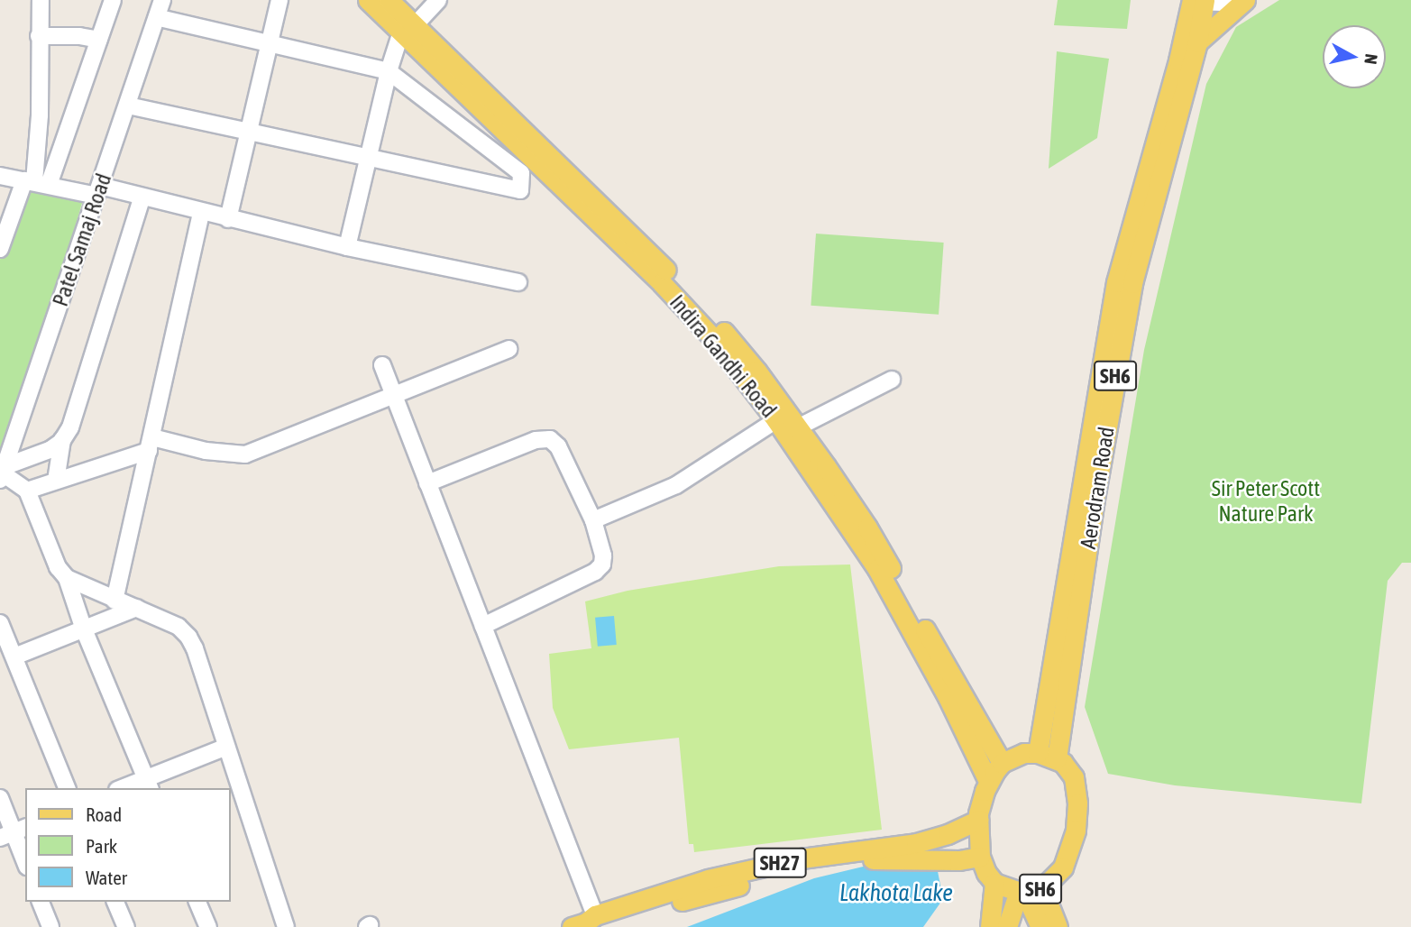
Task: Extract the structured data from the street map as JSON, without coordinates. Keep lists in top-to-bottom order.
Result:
{
  "streets": {
    "main road": [
      "Indira Gandhi Road",
      "SH6",
      "Aerodram Road",
      "SH27"
    ],
    "street": ["Patel Samaj Road"]
  },
  "crossings": [
    ["Indira Gandhi Road", "SH6"],
    ["Indira Gandhi Road", "Aerodram Road"],
    ["Indira Gandhi Road", "SH27"],
    ["SH6", "Aerodram Road"],
    ["SH6", "SH27"],
    ["Aerodram Road", "SH27"]
  ],
  "water": ["Lakhota Lake"],
  "parks": ["Sir Peter Scott Nature Park"],
  "legend": ["Road", "Park", "Water"],
  "north": "right"
}
